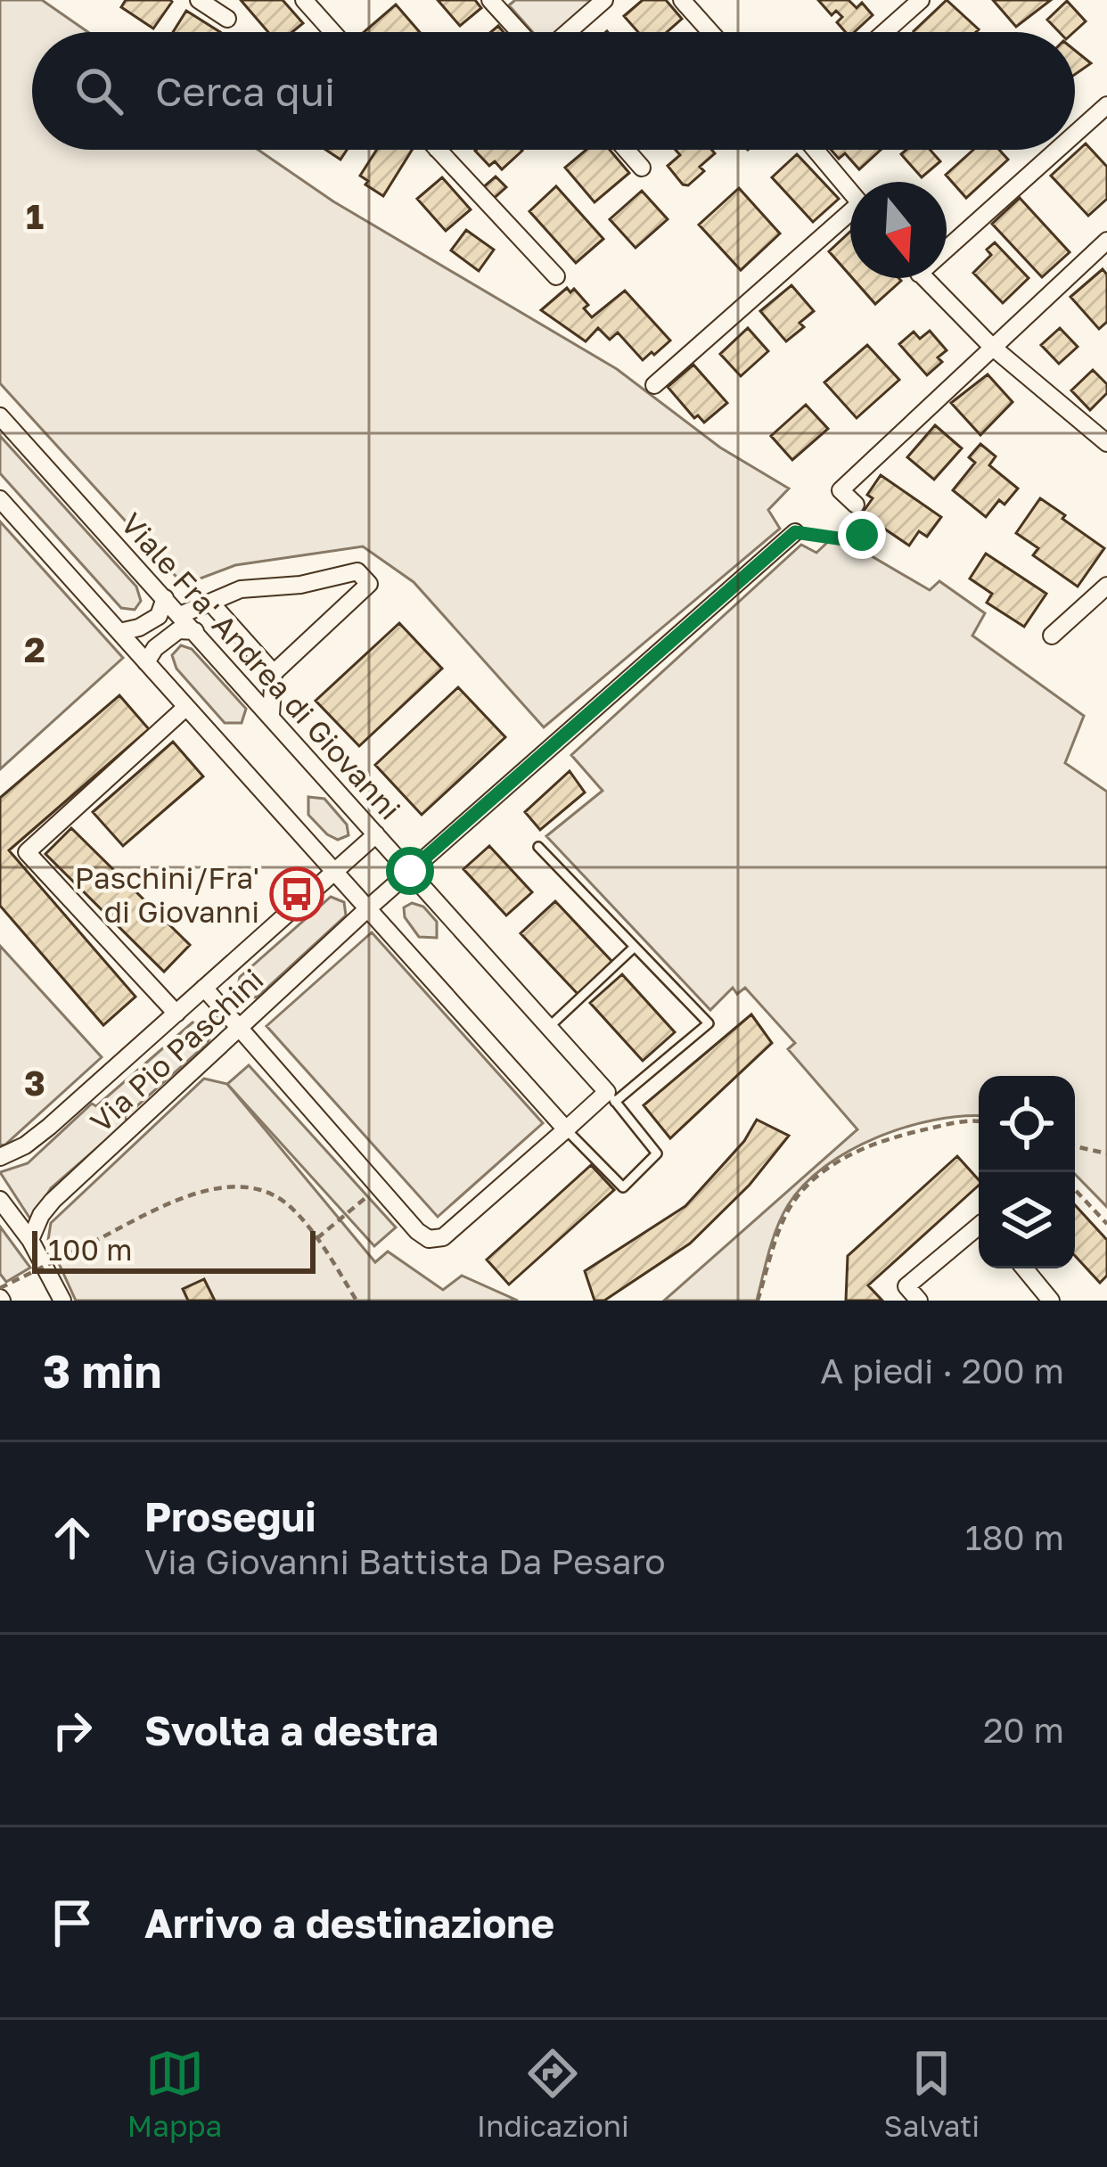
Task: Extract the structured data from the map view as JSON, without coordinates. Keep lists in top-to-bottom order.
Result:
{
  "streets": {
    "street": ["Viale Fra' Andrea di Giovanni", "Via Pio Paschini"]
  },
  "crossings": [
    ["Viale Fra' Andrea di Giovanni", "Via Pio Paschini"]
  ],
  "places": {
    "bus stop": ["Paschini/Fra' di Giovanni"]
  },
  "scale_bar": "100 m",
  "north": "bottom",
  "page": {
    "search": "Cerca qui",
    "scale": "100 m",
    "heading": ["3 min", "A piedi · 200 m"],
    "list": [
      ["Prosegui", "Via Giovanni Battista Da Pesaro", "180 m"],
      ["Svolta a destra", "20 m"],
      "Arrivo a destinazione"
    ],
    "nav": ["Mappa", "Indicazioni", "Salvati"]
  },
  "grid": {
    "rows": ["1", "2", "3"]
  }
}
